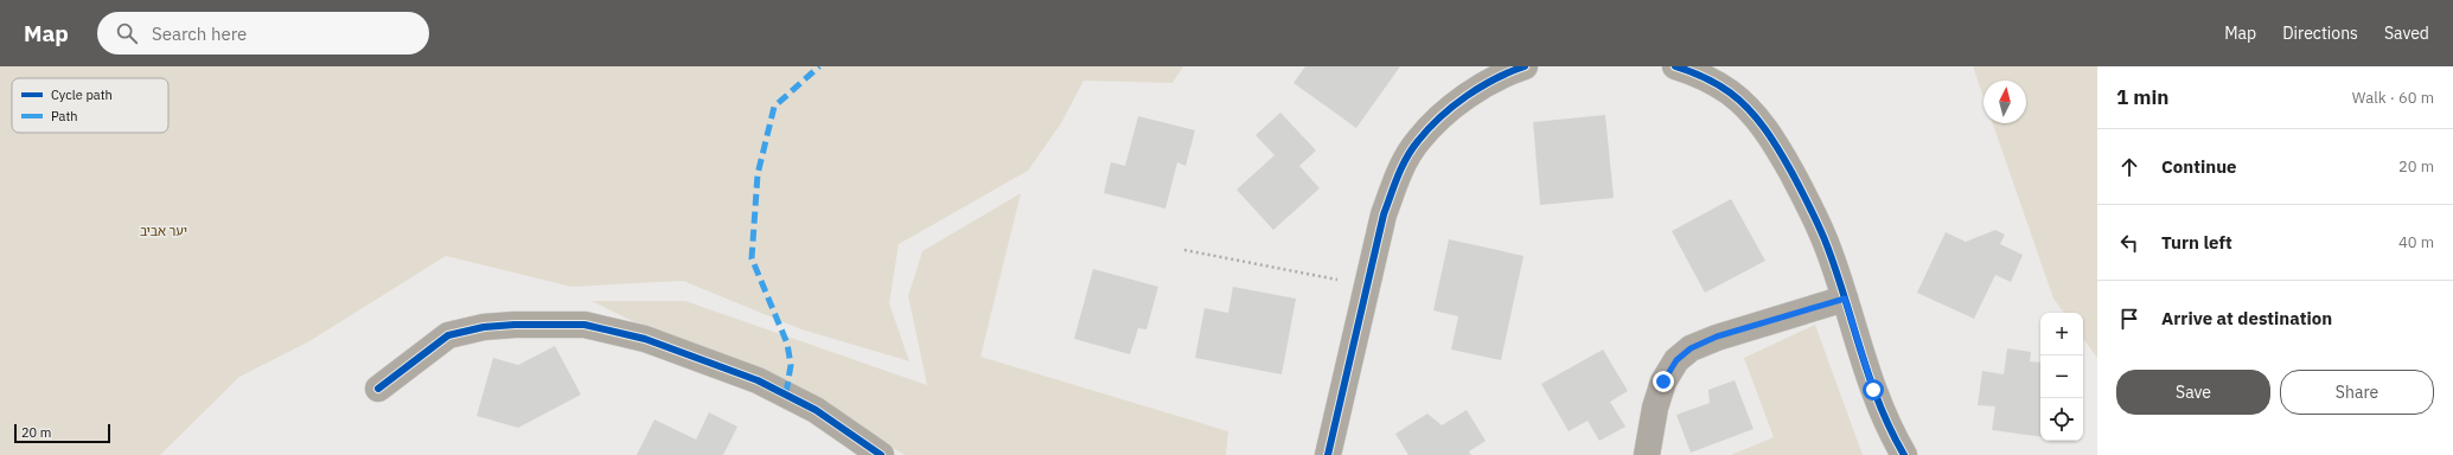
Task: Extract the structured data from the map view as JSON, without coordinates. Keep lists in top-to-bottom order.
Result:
{
  "parks": ["יער אביב"],
  "legend": ["Cycle path", "Path"],
  "scale_bar": "20 m",
  "north": "top",
  "page": {
    "header": "Map",
    "search": "Search here",
    "nav": ["Map", "Directions", "Saved"],
    "heading": ["1 min", "Walk · 60 m"],
    "list": [
      ["Continue", "20 m"],
      ["Turn left", "40 m"],
      "Arrive at destination"
    ],
    "map_buttons": ["+", "−"],
    "buttons": ["Save", "Share"],
    "scale": "20 m"
  }
}
